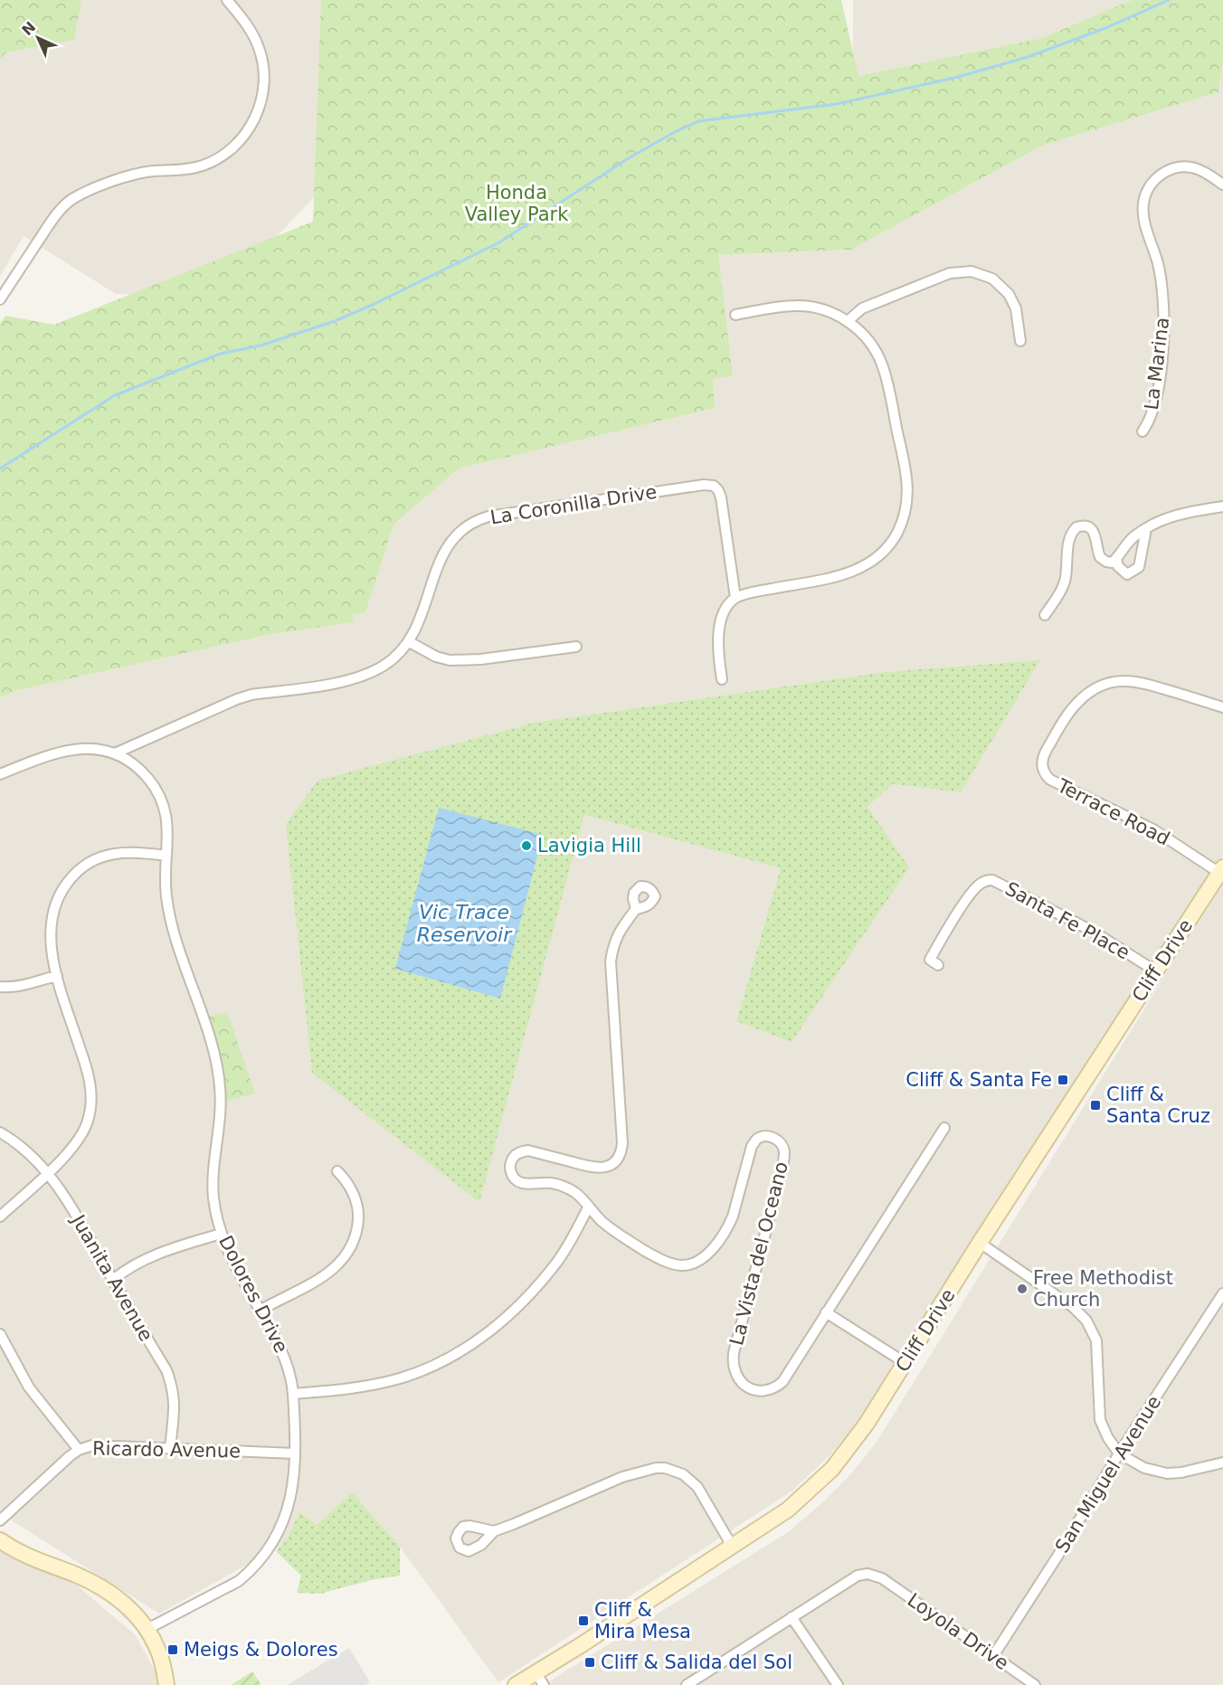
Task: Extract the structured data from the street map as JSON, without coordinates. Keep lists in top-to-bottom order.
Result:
{
  "streets": {
    "main road": ["Cliff Drive"],
    "street": [
      "La Marina",
      "La Coronilla Drive",
      "Terrace Road",
      "Santa Fe Place",
      "La Vista del Oceano",
      "Juanita Avenue",
      "Dolores Drive",
      "Ricardo Avenue",
      "San Miguel Avenue",
      "Loyola Drive"
    ]
  },
  "crossings": [
    ["La Coronilla Drive", "Dolores Drive"],
    ["Terrace Road", "Cliff Drive"],
    ["Santa Fe Place", "Cliff Drive"],
    ["Juanita Avenue", "Ricardo Avenue"],
    ["Dolores Drive", "Ricardo Avenue"],
    ["San Miguel Avenue", "Loyola Drive"]
  ],
  "water": ["Vic Trace Reservoir"],
  "parks": ["Honda Valley Park"],
  "places": {
    "other": ["Lavigia Hill", "Free Methodist Church"],
    "transit": [
      "Cliff & Santa Fe",
      "Cliff & Santa Cruz",
      "Cliff & Mira Mesa",
      "Meigs & Dolores",
      "Cliff & Salida del Sol"
    ]
  },
  "north": "top left"
}
